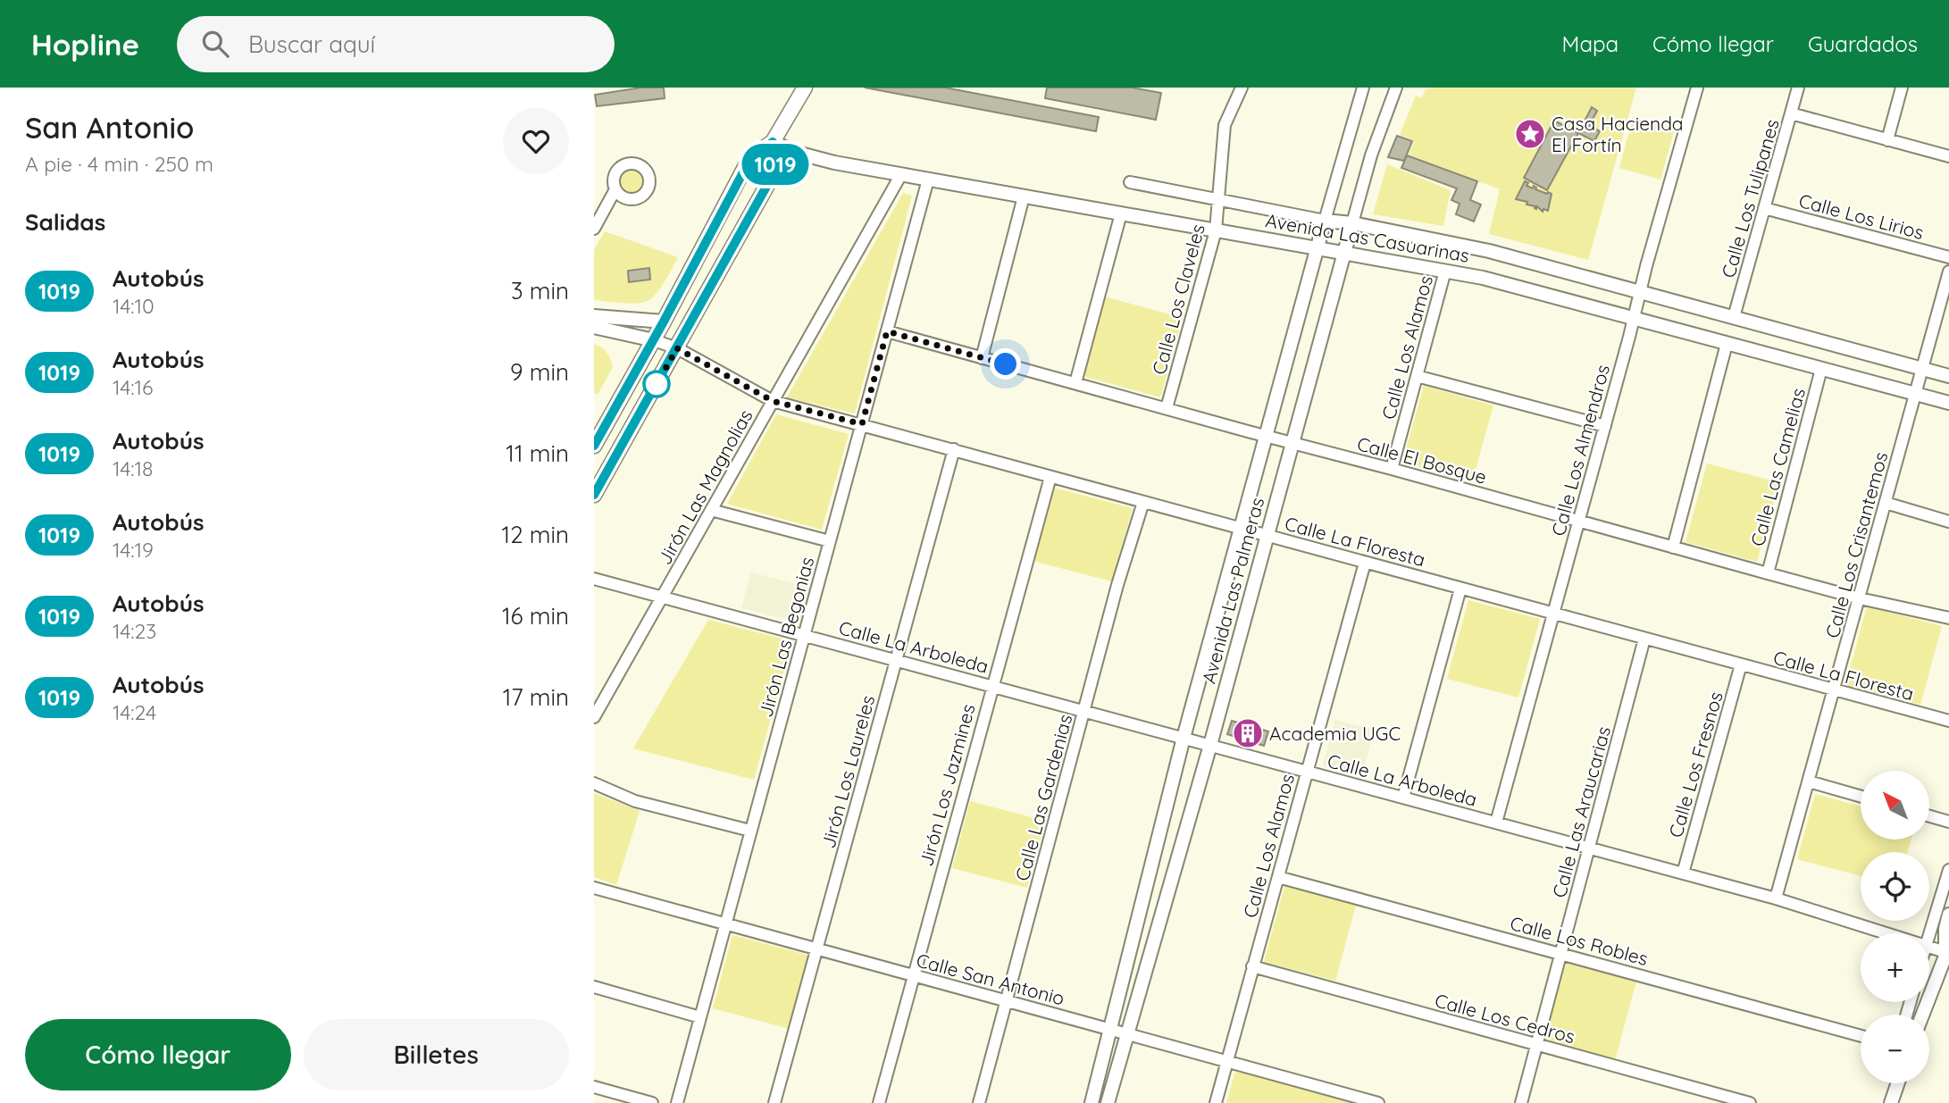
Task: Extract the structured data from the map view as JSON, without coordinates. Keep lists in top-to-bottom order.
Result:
{
  "streets": {
    "street": [
      "Calle Los Tulipanes",
      "Calle Los Lirios",
      "Avenida Las Casuarinas",
      "Calle Los Claveles",
      "Calle Los Alamos",
      "Calle Los Almendros",
      "Calle El Bosque",
      "Calle Las Camelias",
      "Jirón Las Magnolias",
      "Calle La Floresta",
      "Calle Los Crisantemos",
      "Avenida Las Palmeras",
      "Jirón Las Begonias",
      "Calle La Arboleda",
      "Calle Los Fresnos",
      "Jirón Los Laureles",
      "Jirón Los Jazmines",
      "Calle Las Gardenias",
      "Calle Las Araucarias",
      "Calle Los Robles",
      "Calle San Antonio",
      "Calle Los Cedros"
    ]
  },
  "crossings": [
    ["Calle Los Tulipanes", "Calle Los Lirios"],
    ["Calle Los Tulipanes", "Avenida Las Casuarinas"],
    ["Avenida Las Casuarinas", "Calle Los Claveles"],
    ["Avenida Las Casuarinas", "Calle Los Alamos"],
    ["Avenida Las Casuarinas", "Calle Los Almendros"],
    ["Avenida Las Casuarinas", "Calle Las Camelias"],
    ["Avenida Las Casuarinas", "Jirón Las Magnolias"],
    ["Avenida Las Casuarinas", "Calle Los Crisantemos"],
    ["Avenida Las Casuarinas", "Avenida Las Palmeras"],
    ["Avenida Las Casuarinas", "Jirón Las Begonias"],
    ["Calle Los Claveles", "Calle El Bosque"],
    ["Calle Los Alamos", "Calle El Bosque"],
    ["Calle Los Alamos", "Calle La Floresta"],
    ["Calle Los Alamos", "Calle La Arboleda"],
    ["Calle Los Alamos", "Calle Los Robles"],
    ["Calle Los Alamos", "Calle San Antonio"],
    ["Calle Los Alamos", "Calle Los Cedros"],
    ["Calle Los Almendros", "Calle El Bosque"],
    ["Calle Los Almendros", "Calle La Floresta"],
    ["Calle Los Almendros", "Calle La Arboleda"],
    ["Calle El Bosque", "Calle Las Camelias"],
    ["Calle El Bosque", "Calle Los Crisantemos"],
    ["Calle El Bosque", "Avenida Las Palmeras"],
    ["Calle El Bosque", "Jirón Las Begonias"],
    ["Jirón Las Magnolias", "Calle La Floresta"],
    ["Jirón Las Magnolias", "Calle La Arboleda"],
    ["Calle La Floresta", "Calle Los Crisantemos"],
    ["Calle La Floresta", "Avenida Las Palmeras"],
    ["Calle La Floresta", "Jirón Las Begonias"],
    ["Calle La Floresta", "Calle Los Fresnos"],
    ["Calle La Floresta", "Jirón Los Laureles"],
    ["Calle La Floresta", "Jirón Los Jazmines"],
    ["Calle La Floresta", "Calle Las Gardenias"],
    ["Calle La Floresta", "Calle Las Araucarias"],
    ["Calle Los Crisantemos", "Calle La Arboleda"],
    ["Avenida Las Palmeras", "Calle La Arboleda"],
    ["Avenida Las Palmeras", "Calle San Antonio"],
    ["Jirón Las Begonias", "Calle La Arboleda"],
    ["Jirón Las Begonias", "Calle San Antonio"],
    ["Calle La Arboleda", "Calle Los Fresnos"],
    ["Calle La Arboleda", "Jirón Los Laureles"],
    ["Calle La Arboleda", "Jirón Los Jazmines"],
    ["Calle La Arboleda", "Calle Las Gardenias"],
    ["Calle La Arboleda", "Calle Las Araucarias"],
    ["Jirón Los Laureles", "Calle San Antonio"],
    ["Jirón Los Jazmines", "Calle San Antonio"],
    ["Calle Las Gardenias", "Calle San Antonio"],
    ["Calle Las Araucarias", "Calle Los Robles"],
    ["Calle Las Araucarias", "Calle Los Cedros"]
  ],
  "places": {
    "place": ["Casa Hacienda El Fortín"],
    "building": ["Academia UGC"]
  },
  "lines": ["bus line 1019"],
  "north": "top left",
  "page": {
    "header": "Hopline",
    "search": "Buscar aquí",
    "nav": ["Mapa", "Cómo llegar", "Guardados"],
    "heading": [
      ["San Antonio", "A pie · 4 min · 250 m"],
      "Salidas"
    ],
    "on_map": "1019",
    "list": [
      {
        "mark": "1019",
        "name": "Autobús",
        "note": "14:10",
        "value": "3 min"
      },
      {
        "mark": "1019",
        "name": "Autobús",
        "note": "14:16",
        "value": "9 min"
      },
      {
        "mark": "1019",
        "name": "Autobús",
        "note": "14:18",
        "value": "11 min"
      },
      {
        "mark": "1019",
        "name": "Autobús",
        "note": "14:19",
        "value": "12 min"
      },
      {
        "mark": "1019",
        "name": "Autobús",
        "note": "14:23",
        "value": "16 min"
      },
      {
        "mark": "1019",
        "name": "Autobús",
        "note": "14:24",
        "value": "17 min"
      }
    ],
    "map_buttons": ["+", "−"],
    "buttons": ["Cómo llegar", "Billetes"]
  }
}
